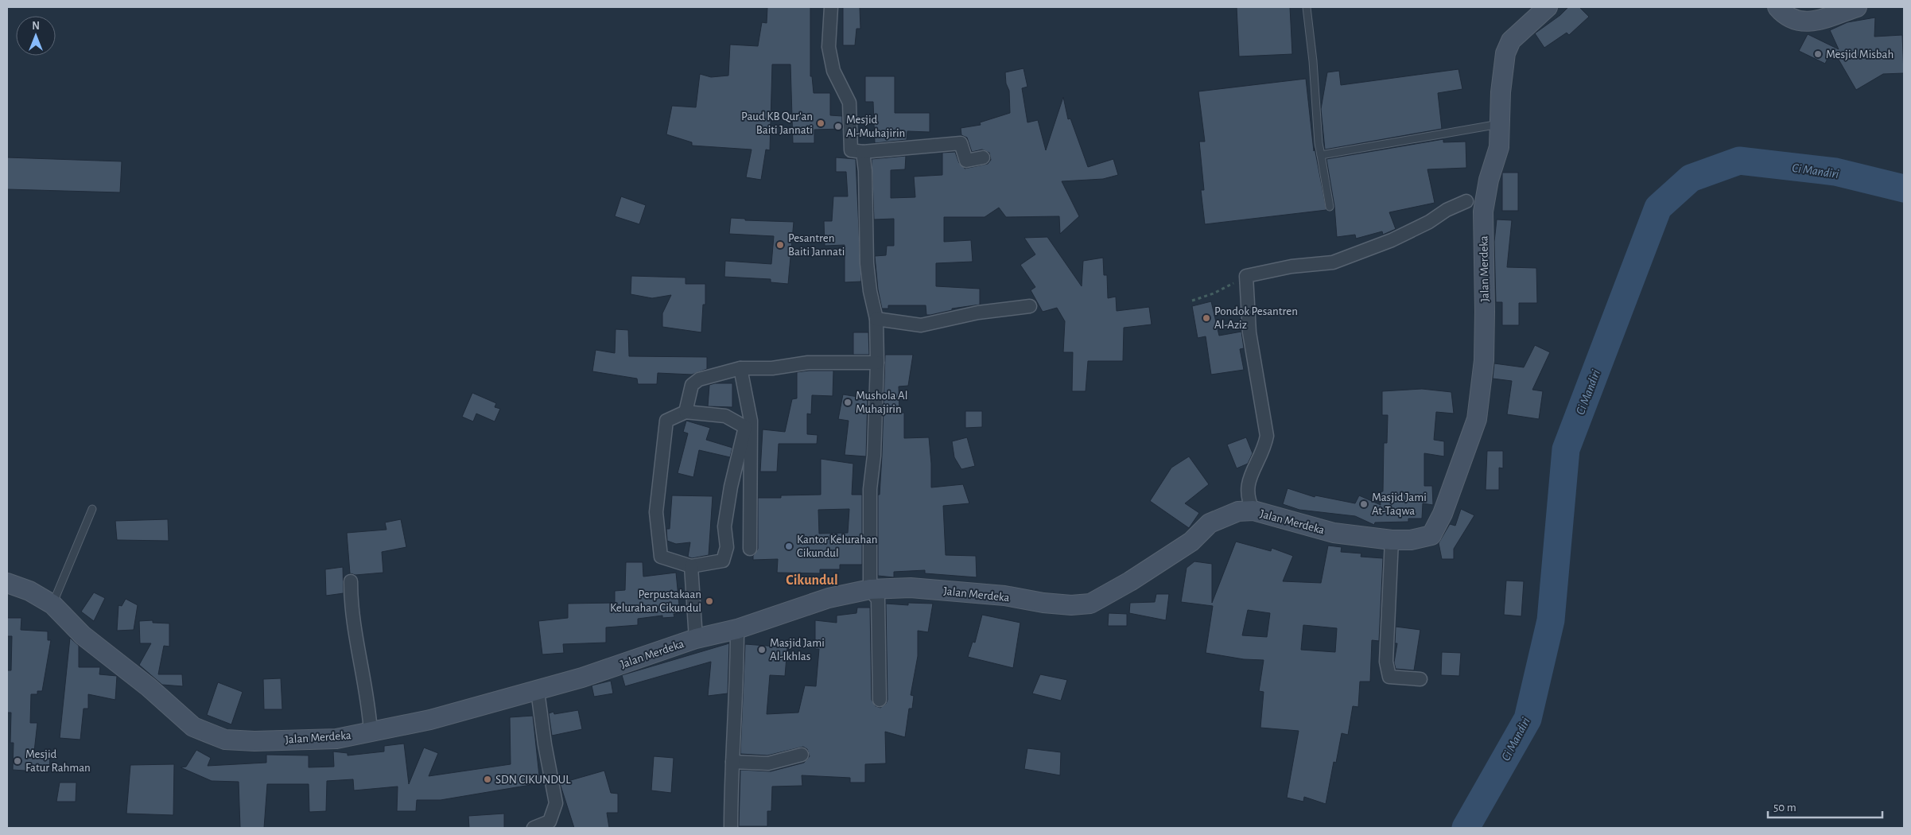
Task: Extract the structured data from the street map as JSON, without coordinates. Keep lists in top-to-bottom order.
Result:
{
  "streets": {
    "street": ["Jalan Merdeka"]
  },
  "districts": ["Cikundul"],
  "water": ["Ci Mandiri"],
  "places": [
    "Mesjid Misbah",
    "Paud KB Qur'an Baiti Jannati",
    "Mesjid Al-Muhajirin",
    "Pesantren Baiti Jannati",
    "Pondok Pesantren Al-Aziz",
    "Mushola Al Muhajirin",
    "Masjid Jami At-Taqwa",
    "Kantor Kelurahan Cikundul",
    "Perpustakaan Kelurahan Cikundul",
    "Masjid Jami Al-Ikhlas",
    "Mesjid Fatur Rahman",
    "SDN CIKUNDUL"
  ],
  "scale_bar": "50 m",
  "north": "top"
}
